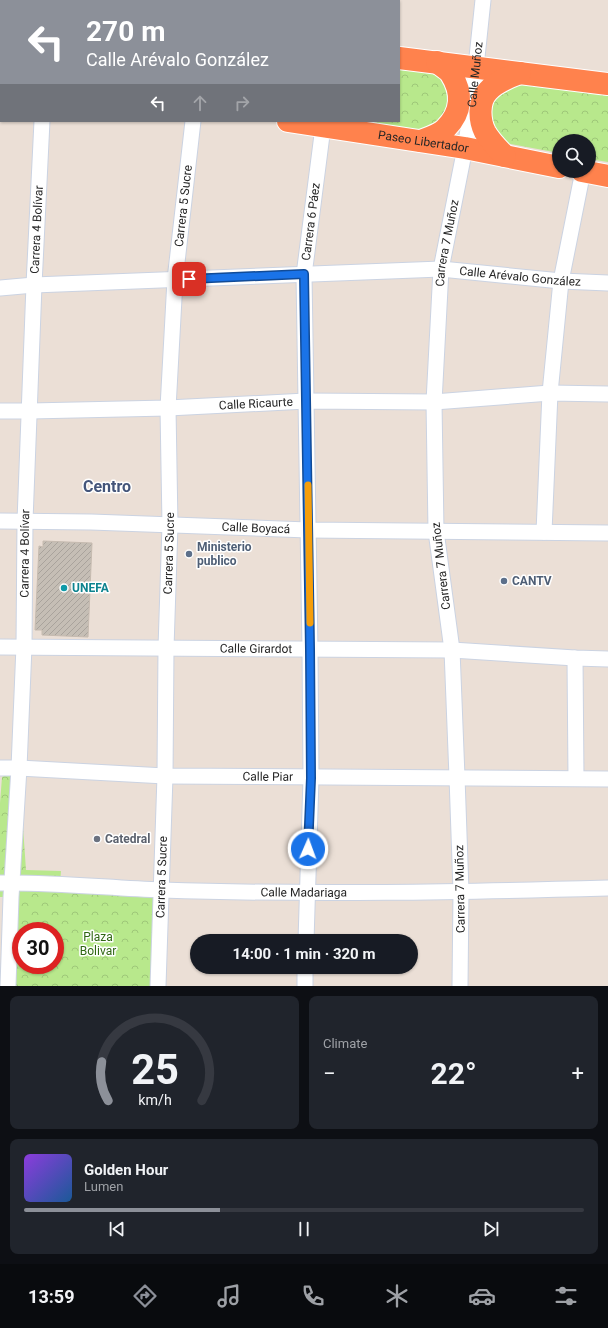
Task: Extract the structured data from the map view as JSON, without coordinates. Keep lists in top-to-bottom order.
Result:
{
  "streets": {
    "highway": ["Paseo Libertador"],
    "street": [
      "Calle Muñoz",
      "Carrera 5 Sucre",
      "Carrera 6 Páez",
      "Carrera 4 Bolívar",
      "Carrera 7 Muñoz",
      "Calle Arévalo González",
      "Calle Ricaurte",
      "Calle Boyacá",
      "Calle Girardot",
      "Calle Piar",
      "Calle Madariaga"
    ]
  },
  "crossings": [
    ["Calle Muñoz", "Paseo Libertador"],
    ["Calle Muñoz", "Carrera 7 Muñoz"],
    ["Paseo Libertador", "Carrera 6 Páez"],
    ["Paseo Libertador", "Carrera 7 Muñoz"],
    ["Carrera 5 Sucre", "Calle Arévalo González"],
    ["Carrera 5 Sucre", "Calle Ricaurte"],
    ["Carrera 5 Sucre", "Calle Boyacá"],
    ["Carrera 5 Sucre", "Calle Girardot"],
    ["Carrera 5 Sucre", "Calle Piar"],
    ["Carrera 5 Sucre", "Calle Madariaga"],
    ["Carrera 6 Páez", "Calle Arévalo González"],
    ["Carrera 6 Páez", "Calle Ricaurte"],
    ["Carrera 6 Páez", "Calle Boyacá"],
    ["Carrera 6 Páez", "Calle Girardot"],
    ["Carrera 6 Páez", "Calle Piar"],
    ["Carrera 6 Páez", "Calle Madariaga"],
    ["Carrera 4 Bolívar", "Calle Arévalo González"],
    ["Carrera 4 Bolívar", "Calle Ricaurte"],
    ["Carrera 4 Bolívar", "Calle Boyacá"],
    ["Carrera 4 Bolívar", "Calle Girardot"],
    ["Carrera 4 Bolívar", "Calle Piar"],
    ["Carrera 4 Bolívar", "Calle Madariaga"],
    ["Carrera 7 Muñoz", "Calle Arévalo González"],
    ["Carrera 7 Muñoz", "Calle Ricaurte"],
    ["Carrera 7 Muñoz", "Calle Boyacá"],
    ["Carrera 7 Muñoz", "Calle Girardot"],
    ["Carrera 7 Muñoz", "Calle Piar"],
    ["Carrera 7 Muñoz", "Calle Madariaga"]
  ],
  "districts": ["Centro"],
  "parks": ["Plaza Bolivar"],
  "places": [
    "Ministerio publico",
    "CANTV",
    "UNEFA",
    "Catedral"
  ],
  "page": {
    "turn": ["270 m", "Calle Arévalo González"],
    "limit": "30",
    "trip": "14:00 · 1 min · 320 m",
    "tile": "Climate",
    "heat": ["−", "22°", "+"],
    "song": ["Golden Hour", "Lumen"],
    "tabs": "13:59",
    "gauge": ["25", "km/h"]
  }
}
